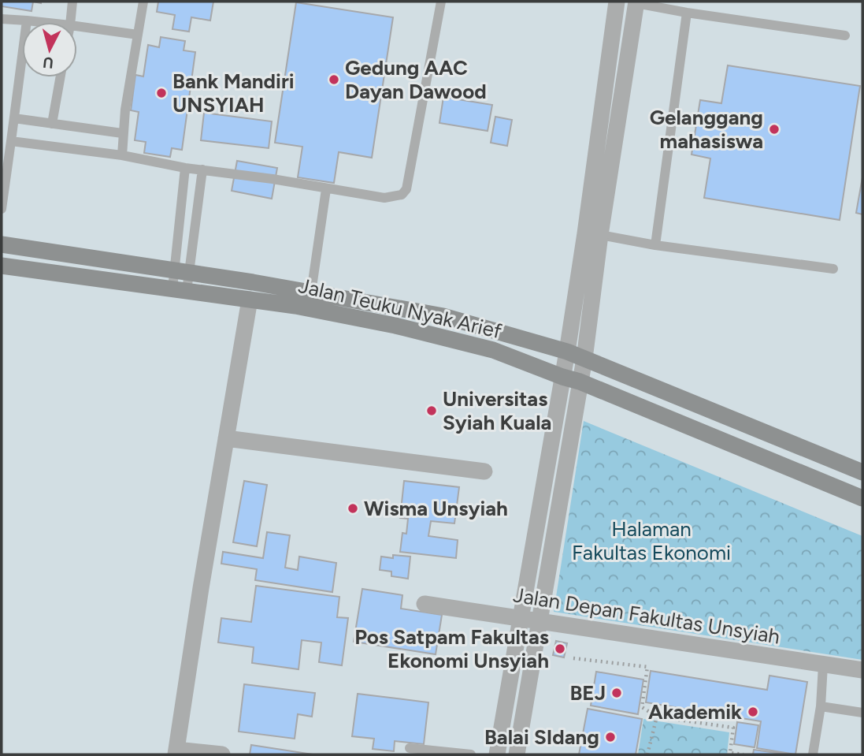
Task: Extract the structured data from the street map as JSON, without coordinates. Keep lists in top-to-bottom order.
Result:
{
  "streets": {
    "main road": ["Jalan Teuku Nyak Arief"],
    "street": ["Jalan Depan Fakultas Unsyiah"]
  },
  "parks": ["Halaman Fakultas Ekonomi"],
  "places": [
    "Gedung AAC Dayan Dawood",
    "Bank Mandiri UNSYIAH",
    "Gelanggang mahasiswa",
    "Universitas Syiah Kuala",
    "Wisma Unsyiah",
    "Pos Satpam Fakultas Ekonomi Unsyiah",
    "BEJ",
    "Akademik",
    "Balai SIdang"
  ],
  "north": "bottom"
}
